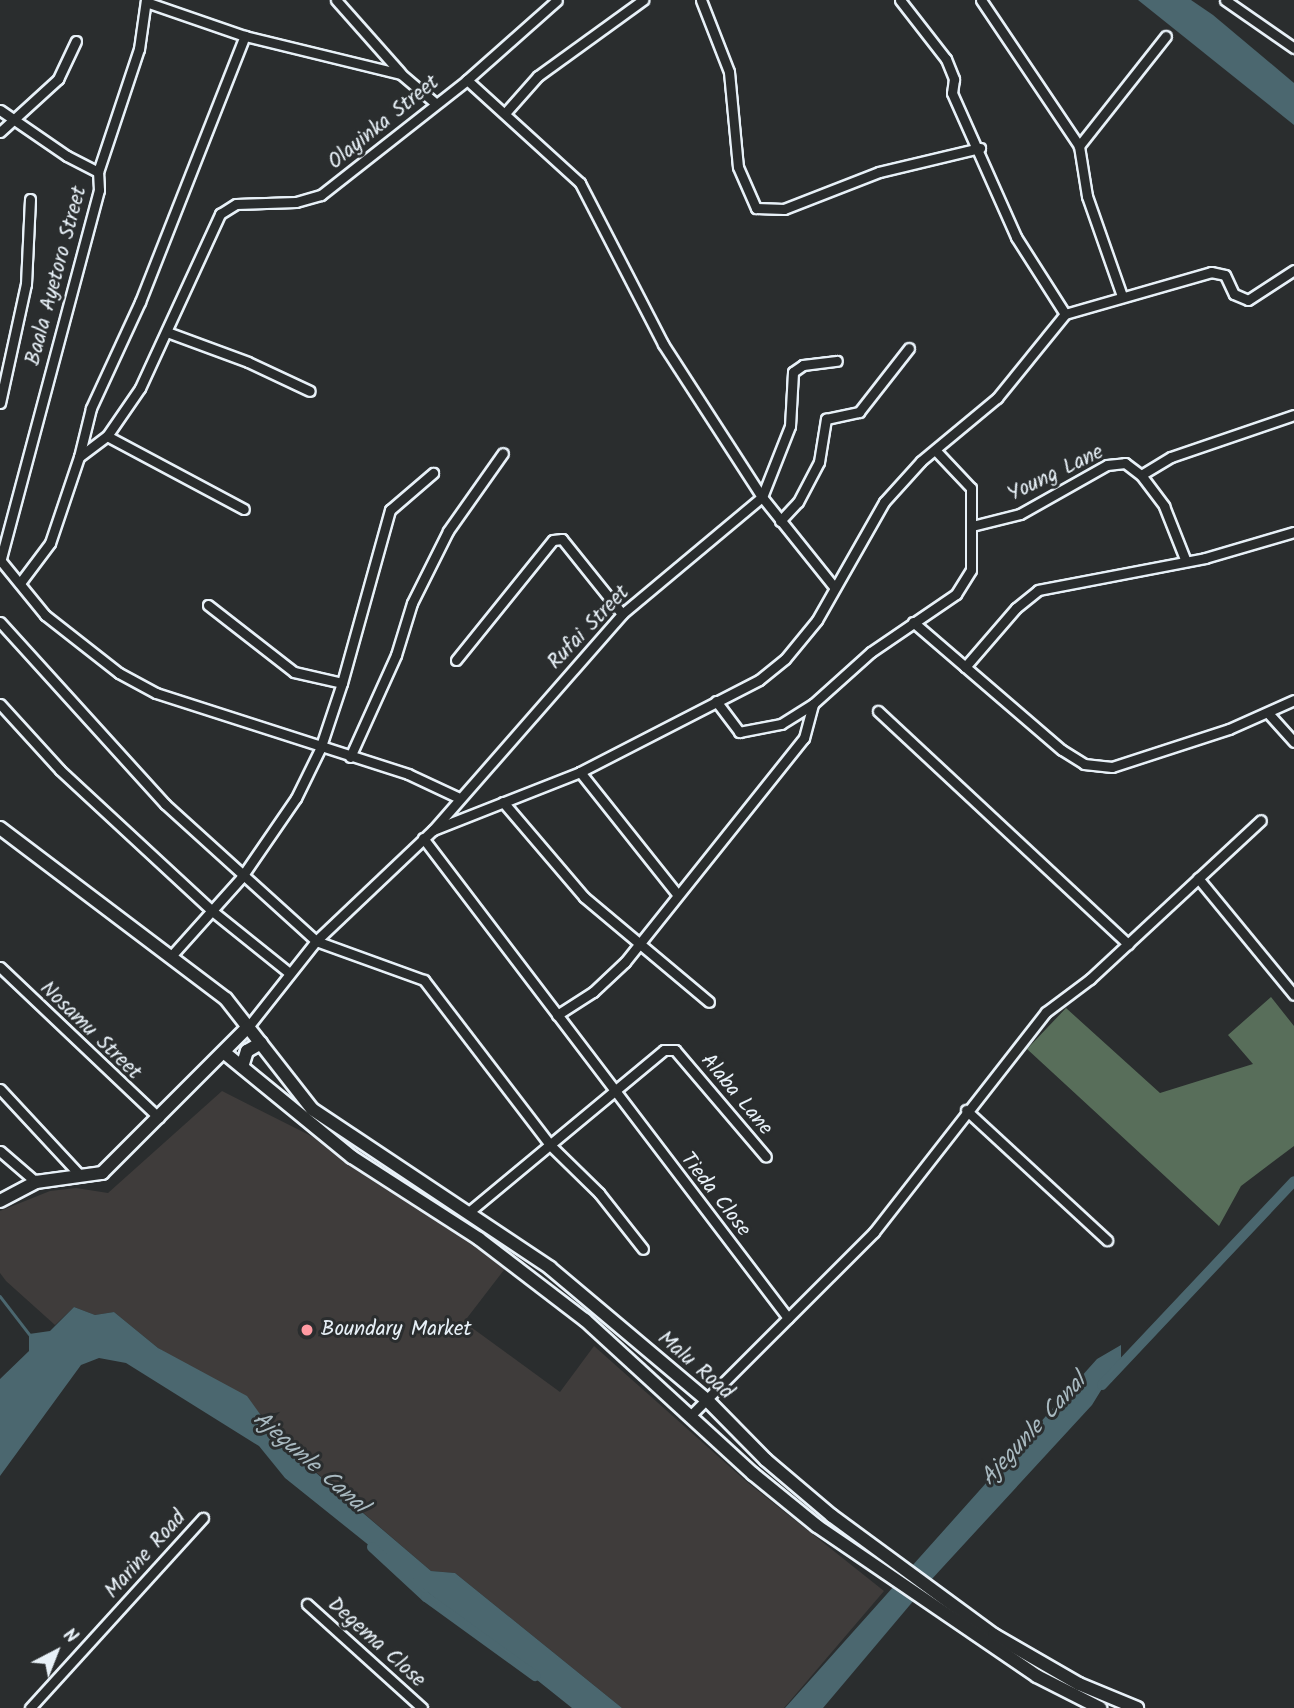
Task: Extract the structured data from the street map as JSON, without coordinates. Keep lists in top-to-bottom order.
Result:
{
  "streets": {
    "main road": ["Malu Road"],
    "street": [
      "Olayinka Street",
      "Baala Ayetoro Street",
      "Young Lane",
      "Rufai Street",
      "Nosamu Street",
      "Alaba Lane",
      "Tieda Close",
      "Marine Road",
      "Degema Close"
    ]
  },
  "crossings": [
    ["Alaba Lane", "Tieda Close"]
  ],
  "water": ["Ajegunle Canal"],
  "places": ["Boundary Market"],
  "north": "top right"
}
